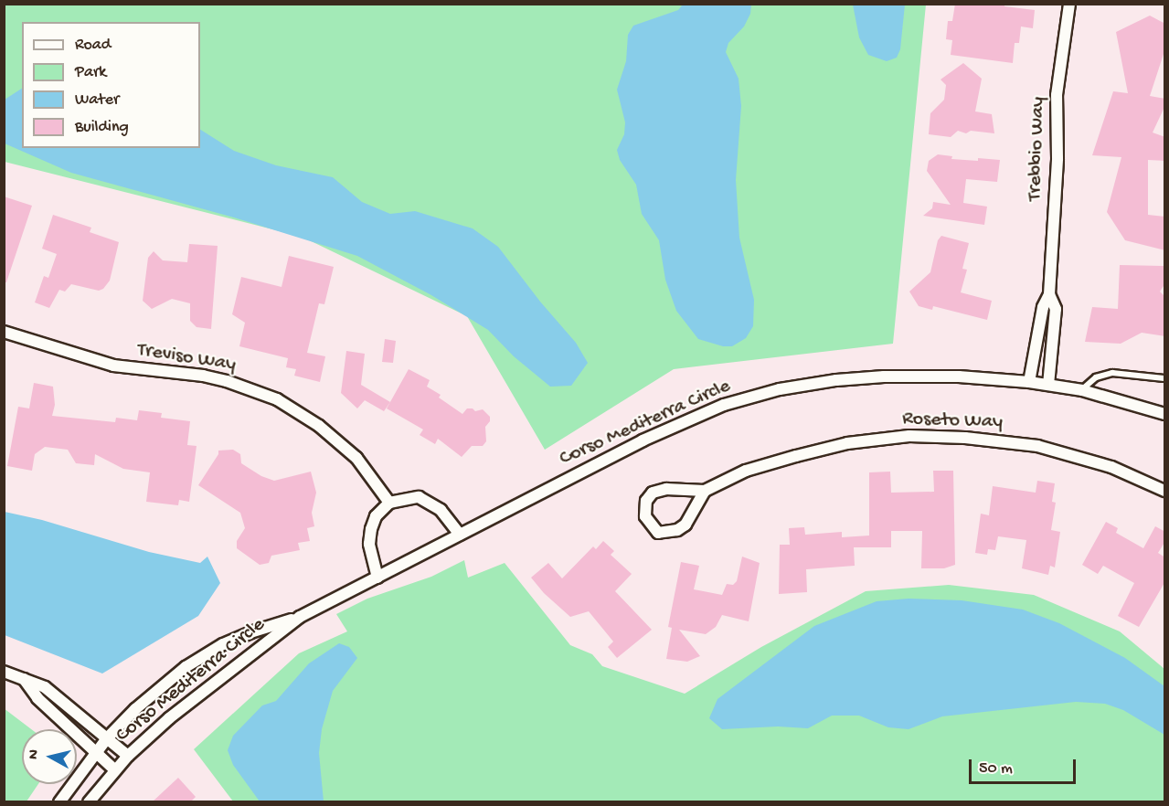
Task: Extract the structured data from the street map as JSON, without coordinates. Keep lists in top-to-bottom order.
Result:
{
  "streets": {
    "street": [
      "Trebbio Way",
      "Treviso Way",
      "Roseto Way",
      "Corso Mediterra Circle"
    ]
  },
  "crossings": [
    ["Trebbio Way", "Corso Mediterra Circle"]
  ],
  "legend": [
    "Road",
    "Park",
    "Water",
    "Building"
  ],
  "scale_bar": "50 m",
  "north": "left"
}
